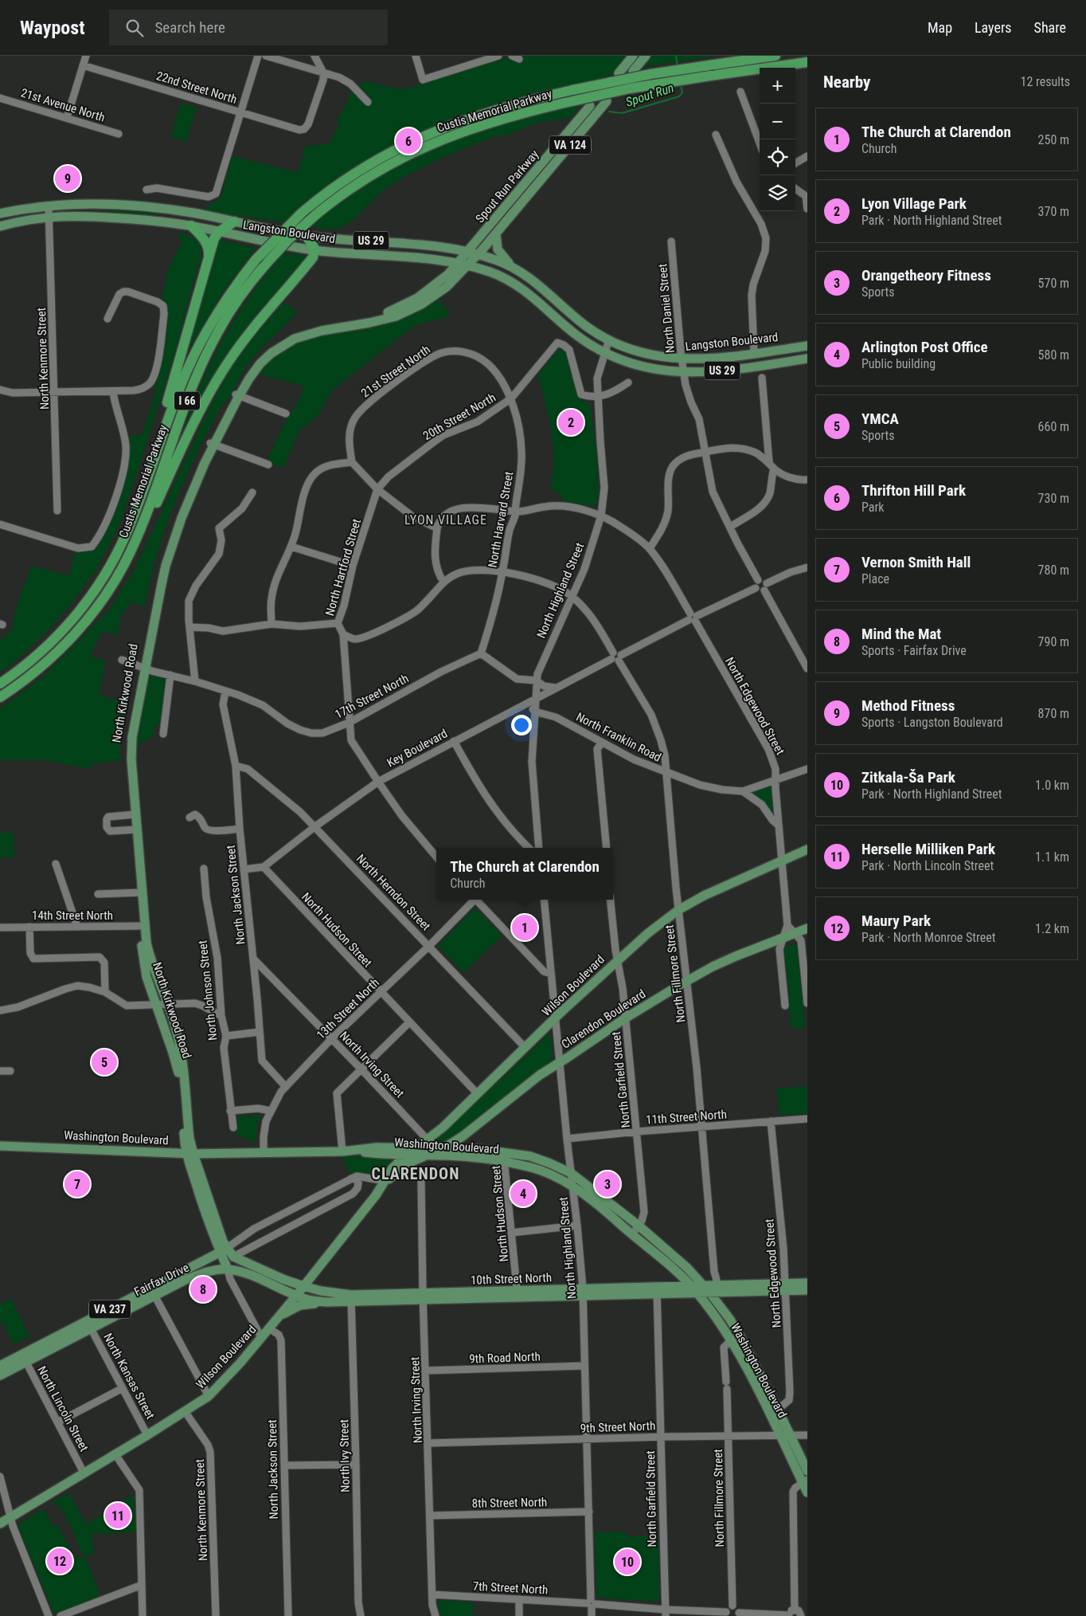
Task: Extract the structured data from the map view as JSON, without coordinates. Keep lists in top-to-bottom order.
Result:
{
  "streets": {
    "highway": ["Custis Memorial Parkway", "I 66"],
    "main road": [
      "VA 124",
      "Spout Run Parkway",
      "Langston Boulevard",
      "US 29",
      "North Kirkwood Road",
      "Wilson Boulevard",
      "Clarendon Boulevard",
      "Washington Boulevard",
      "10th Street North",
      "Fairfax Drive",
      "VA 237"
    ],
    "street": [
      "22nd Street North",
      "21st Avenue North",
      "North Daniel Street",
      "North Kenmore Street",
      "21st Street North",
      "20th Street North",
      "North Harvard Street",
      "North Hartford Street",
      "North Highland Street",
      "17th Street North",
      "North Edgewood Street",
      "North Franklin Road",
      "Key Boulevard",
      "North Herndon Street",
      "North Jackson Street",
      "14th Street North",
      "North Hudson Street",
      "North Fillmore Street",
      "North Johnson Street",
      "13th Street North",
      "North Irving Street",
      "North Garfield Street",
      "11th Street North",
      "9th Road North",
      "North Kansas Street",
      "North Lincoln Street",
      "9th Street North",
      "North Ivy Street",
      "8th Street North",
      "7th Street North"
    ]
  },
  "crossings": [
    ["Spout Run Parkway", "Langston Boulevard"],
    ["Spout Run Parkway", "North Kirkwood Road"],
    ["Langston Boulevard", "North Daniel Street"],
    ["Langston Boulevard", "North Kenmore Street"],
    ["Langston Boulevard", "North Highland Street"],
    ["Langston Boulevard", "North Kirkwood Road"],
    ["North Daniel Street", "Key Boulevard"],
    ["North Kenmore Street", "Wilson Boulevard"],
    ["21st Street North", "North Harvard Street"],
    ["20th Street North", "North Harvard Street"],
    ["20th Street North", "North Hartford Street"],
    ["20th Street North", "North Highland Street"],
    ["North Harvard Street", "17th Street North"],
    ["North Harvard Street", "North Edgewood Street"],
    ["North Harvard Street", "North Fillmore Street"],
    ["North Hartford Street", "17th Street North"],
    ["North Hartford Street", "Key Boulevard"],
    ["North Highland Street", "North Edgewood Street"],
    ["North Highland Street", "North Franklin Road"],
    ["North Highland Street", "Key Boulevard"],
    ["North Highland Street", "North Fillmore Street"],
    ["North Highland Street", "Wilson Boulevard"],
    ["North Highland Street", "Clarendon Boulevard"],
    ["North Highland Street", "11th Street North"],
    ["North Highland Street", "Washington Boulevard"],
    ["North Highland Street", "10th Street North"],
    ["North Highland Street", "9th Road North"],
    ["North Highland Street", "9th Street North"],
    ["North Highland Street", "8th Street North"],
    ["North Highland Street", "7th Street North"],
    ["North Kirkwood Road", "17th Street North"],
    ["North Kirkwood Road", "14th Street North"],
    ["North Kirkwood Road", "Washington Boulevard"],
    ["North Kirkwood Road", "10th Street North"],
    ["North Kirkwood Road", "Fairfax Drive"],
    ["17th Street North", "North Jackson Street"],
    ["North Edgewood Street", "North Franklin Road"],
    ["North Edgewood Street", "Key Boulevard"],
    ["North Edgewood Street", "Wilson Boulevard"],
    ["North Edgewood Street", "Clarendon Boulevard"],
    ["North Edgewood Street", "11th Street North"],
    ["North Edgewood Street", "Washington Boulevard"],
    ["North Edgewood Street", "10th Street North"],
    ["North Franklin Road", "Key Boulevard"],
    ["North Franklin Road", "North Fillmore Street"],
    ["Key Boulevard", "North Herndon Street"],
    ["Key Boulevard", "North Hudson Street"],
    ["Key Boulevard", "North Fillmore Street"],
    ["North Herndon Street", "North Jackson Street"],
    ["North Herndon Street", "Wilson Boulevard"],
    ["North Herndon Street", "13th Street North"],
    ["North Jackson Street", "Wilson Boulevard"],
    ["North Jackson Street", "13th Street North"],
    ["North Jackson Street", "North Irving Street"],
    ["North Hudson Street", "Wilson Boulevard"],
    ["North Hudson Street", "13th Street North"],
    ["North Hudson Street", "Washington Boulevard"],
    ["North Hudson Street", "10th Street North"],
    ["North Fillmore Street", "Wilson Boulevard"],
    ["North Fillmore Street", "Clarendon Boulevard"],
    ["North Fillmore Street", "11th Street North"],
    ["North Fillmore Street", "Washington Boulevard"],
    ["North Fillmore Street", "10th Street North"],
    ["North Fillmore Street", "9th Street North"],
    ["Wilson Boulevard", "Clarendon Boulevard"],
    ["Wilson Boulevard", "North Irving Street"],
    ["Wilson Boulevard", "North Garfield Street"],
    ["Wilson Boulevard", "Washington Boulevard"],
    ["Wilson Boulevard", "10th Street North"],
    ["Wilson Boulevard", "Fairfax Drive"],
    ["Wilson Boulevard", "North Kansas Street"],
    ["Wilson Boulevard", "North Lincoln Street"],
    ["13th Street North", "North Irving Street"],
    ["13th Street North", "Washington Boulevard"],
    ["Clarendon Boulevard", "North Irving Street"],
    ["Clarendon Boulevard", "North Garfield Street"],
    ["Clarendon Boulevard", "Washington Boulevard"],
    ["North Irving Street", "Washington Boulevard"],
    ["North Irving Street", "10th Street North"],
    ["North Irving Street", "9th Road North"],
    ["North Irving Street", "9th Street North"],
    ["North Irving Street", "8th Street North"],
    ["North Irving Street", "7th Street North"],
    ["North Garfield Street", "11th Street North"],
    ["North Garfield Street", "Washington Boulevard"],
    ["North Garfield Street", "10th Street North"],
    ["North Garfield Street", "9th Street North"],
    ["North Garfield Street", "7th Street North"],
    ["Washington Boulevard", "10th Street North"],
    ["Washington Boulevard", "9th Street North"],
    ["10th Street North", "Fairfax Drive"],
    ["10th Street North", "North Ivy Street"],
    ["Fairfax Drive", "North Kansas Street"],
    ["Fairfax Drive", "North Lincoln Street"]
  ],
  "districts": ["LYON VILLAGE", "CLARENDON"],
  "water": ["Spout Run"],
  "page": {
    "header": "Waypost",
    "search": "Search here",
    "nav": ["Map", "Layers", "Share"],
    "heading": ["Nearby", "12 results"],
    "map_buttons": ["+", "−"],
    "list": [
      {
        "mark": "1",
        "name": "The Church at Clarendon",
        "note": "Church",
        "value": "250 m"
      },
      {
        "mark": "2",
        "name": "Lyon Village Park",
        "note": "Park · North Highland Street",
        "value": "370 m"
      },
      {
        "mark": "3",
        "name": "Orangetheory Fitness",
        "note": "Sports",
        "value": "570 m"
      },
      {
        "mark": "4",
        "name": "Arlington Post Office",
        "note": "Public building",
        "value": "580 m"
      },
      {
        "mark": "5",
        "name": "YMCA",
        "note": "Sports",
        "value": "660 m"
      },
      {
        "mark": "6",
        "name": "Thrifton Hill Park",
        "note": "Park",
        "value": "730 m"
      },
      {
        "mark": "7",
        "name": "Vernon Smith Hall",
        "note": "Place",
        "value": "780 m"
      },
      {
        "mark": "8",
        "name": "Mind the Mat",
        "note": "Sports · Fairfax Drive",
        "value": "790 m"
      },
      {
        "mark": "9",
        "name": "Method Fitness",
        "note": "Sports · Langston Boulevard",
        "value": "870 m"
      },
      {
        "mark": "10",
        "name": "Zitkala-Ša Park",
        "note": "Park · North Highland Street",
        "value": "1.0 km"
      },
      {
        "mark": "11",
        "name": "Herselle Milliken Park",
        "note": "Park · North Lincoln Street",
        "value": "1.1 km"
      },
      {
        "mark": "12",
        "name": "Maury Park",
        "note": "Park · North Monroe Street",
        "value": "1.2 km"
      }
    ],
    "pins": [
      "6",
      "9",
      "2",
      "1",
      "5",
      "3",
      "7",
      "4",
      "8",
      "11",
      "12",
      "10"
    ],
    "popup": ["The Church at Clarendon", "Church"]
  }
}
